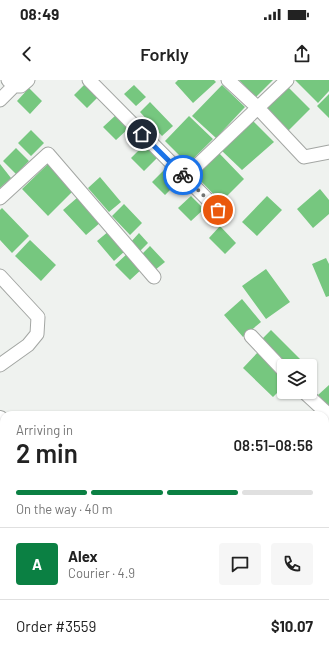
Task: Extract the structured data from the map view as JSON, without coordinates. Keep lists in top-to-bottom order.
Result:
{
  "page": {
    "status": "08:49",
    "header": "Forkly",
    "heading": ["2 min", "Arriving in", "08:51–08:56"],
    "panel": [
      "Alex",
      "Courier · 4.9",
      "Order #3559",
      "$10.07"
    ],
    "bar": "On the way · 40 m",
    "round": "A"
  }
}
